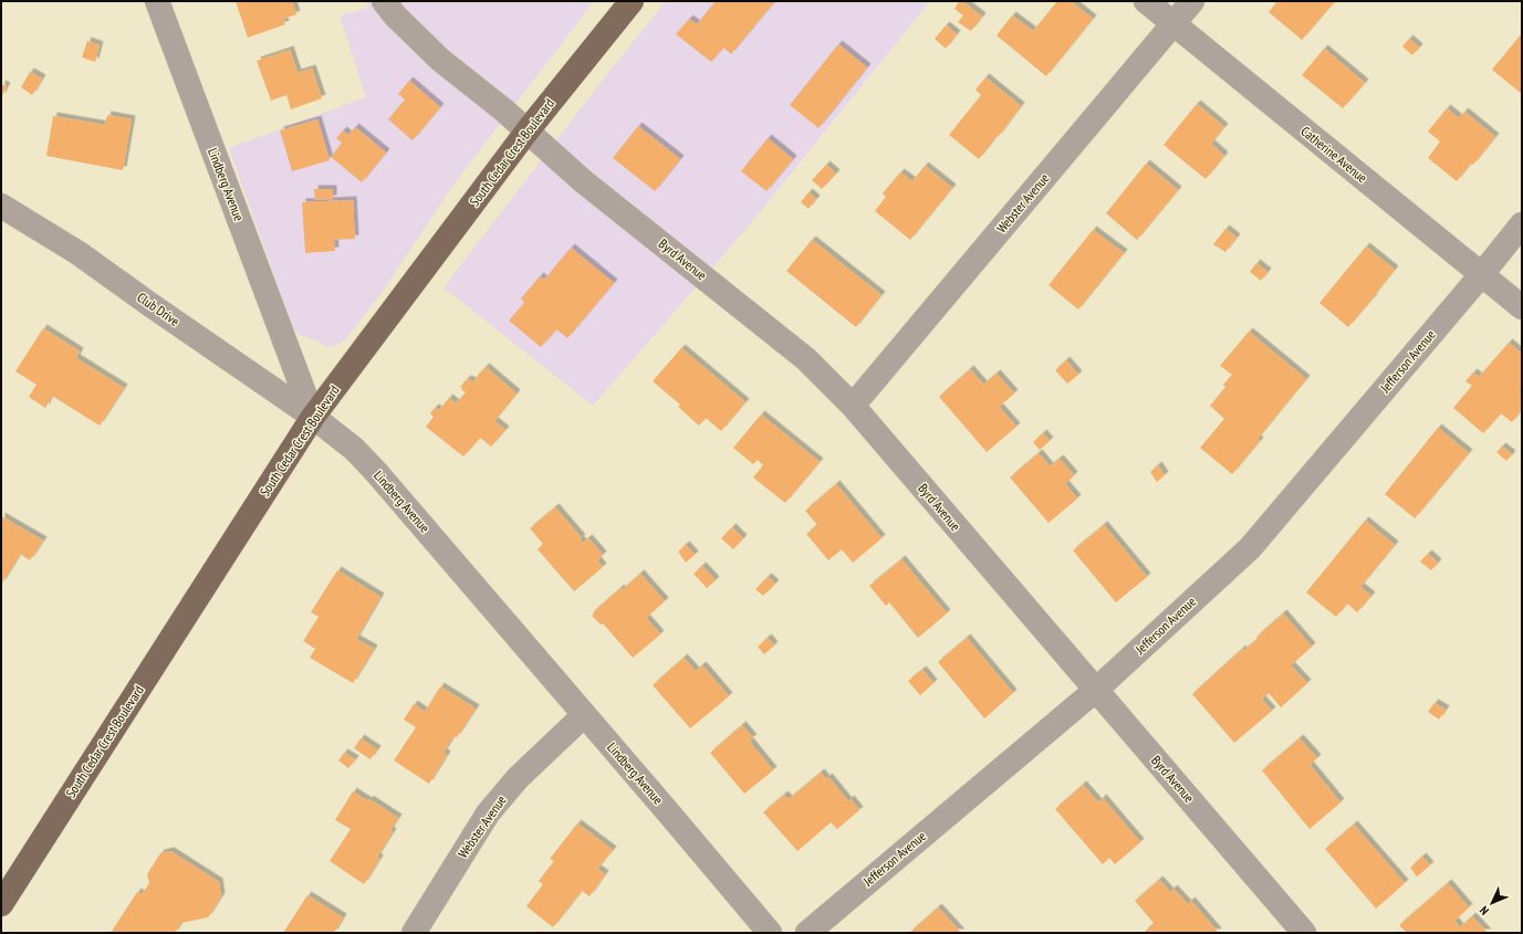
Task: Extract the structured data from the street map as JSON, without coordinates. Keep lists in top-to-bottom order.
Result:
{
  "streets": {
    "main road": ["South Cedar Crest Boulevard"],
    "street": [
      "Catherine Avenue",
      "Lindberg Avenue",
      "Webster Avenue",
      "Byrd Avenue",
      "Club Drive",
      "Jefferson Avenue"
    ]
  },
  "crossings": [
    ["South Cedar Crest Boulevard", "Lindberg Avenue"],
    ["South Cedar Crest Boulevard", "Byrd Avenue"],
    ["South Cedar Crest Boulevard", "Club Drive"],
    ["Catherine Avenue", "Webster Avenue"],
    ["Catherine Avenue", "Jefferson Avenue"],
    ["Lindberg Avenue", "Webster Avenue"],
    ["Lindberg Avenue", "Club Drive"],
    ["Webster Avenue", "Byrd Avenue"],
    ["Byrd Avenue", "Jefferson Avenue"]
  ],
  "north": "bottom left"
}
